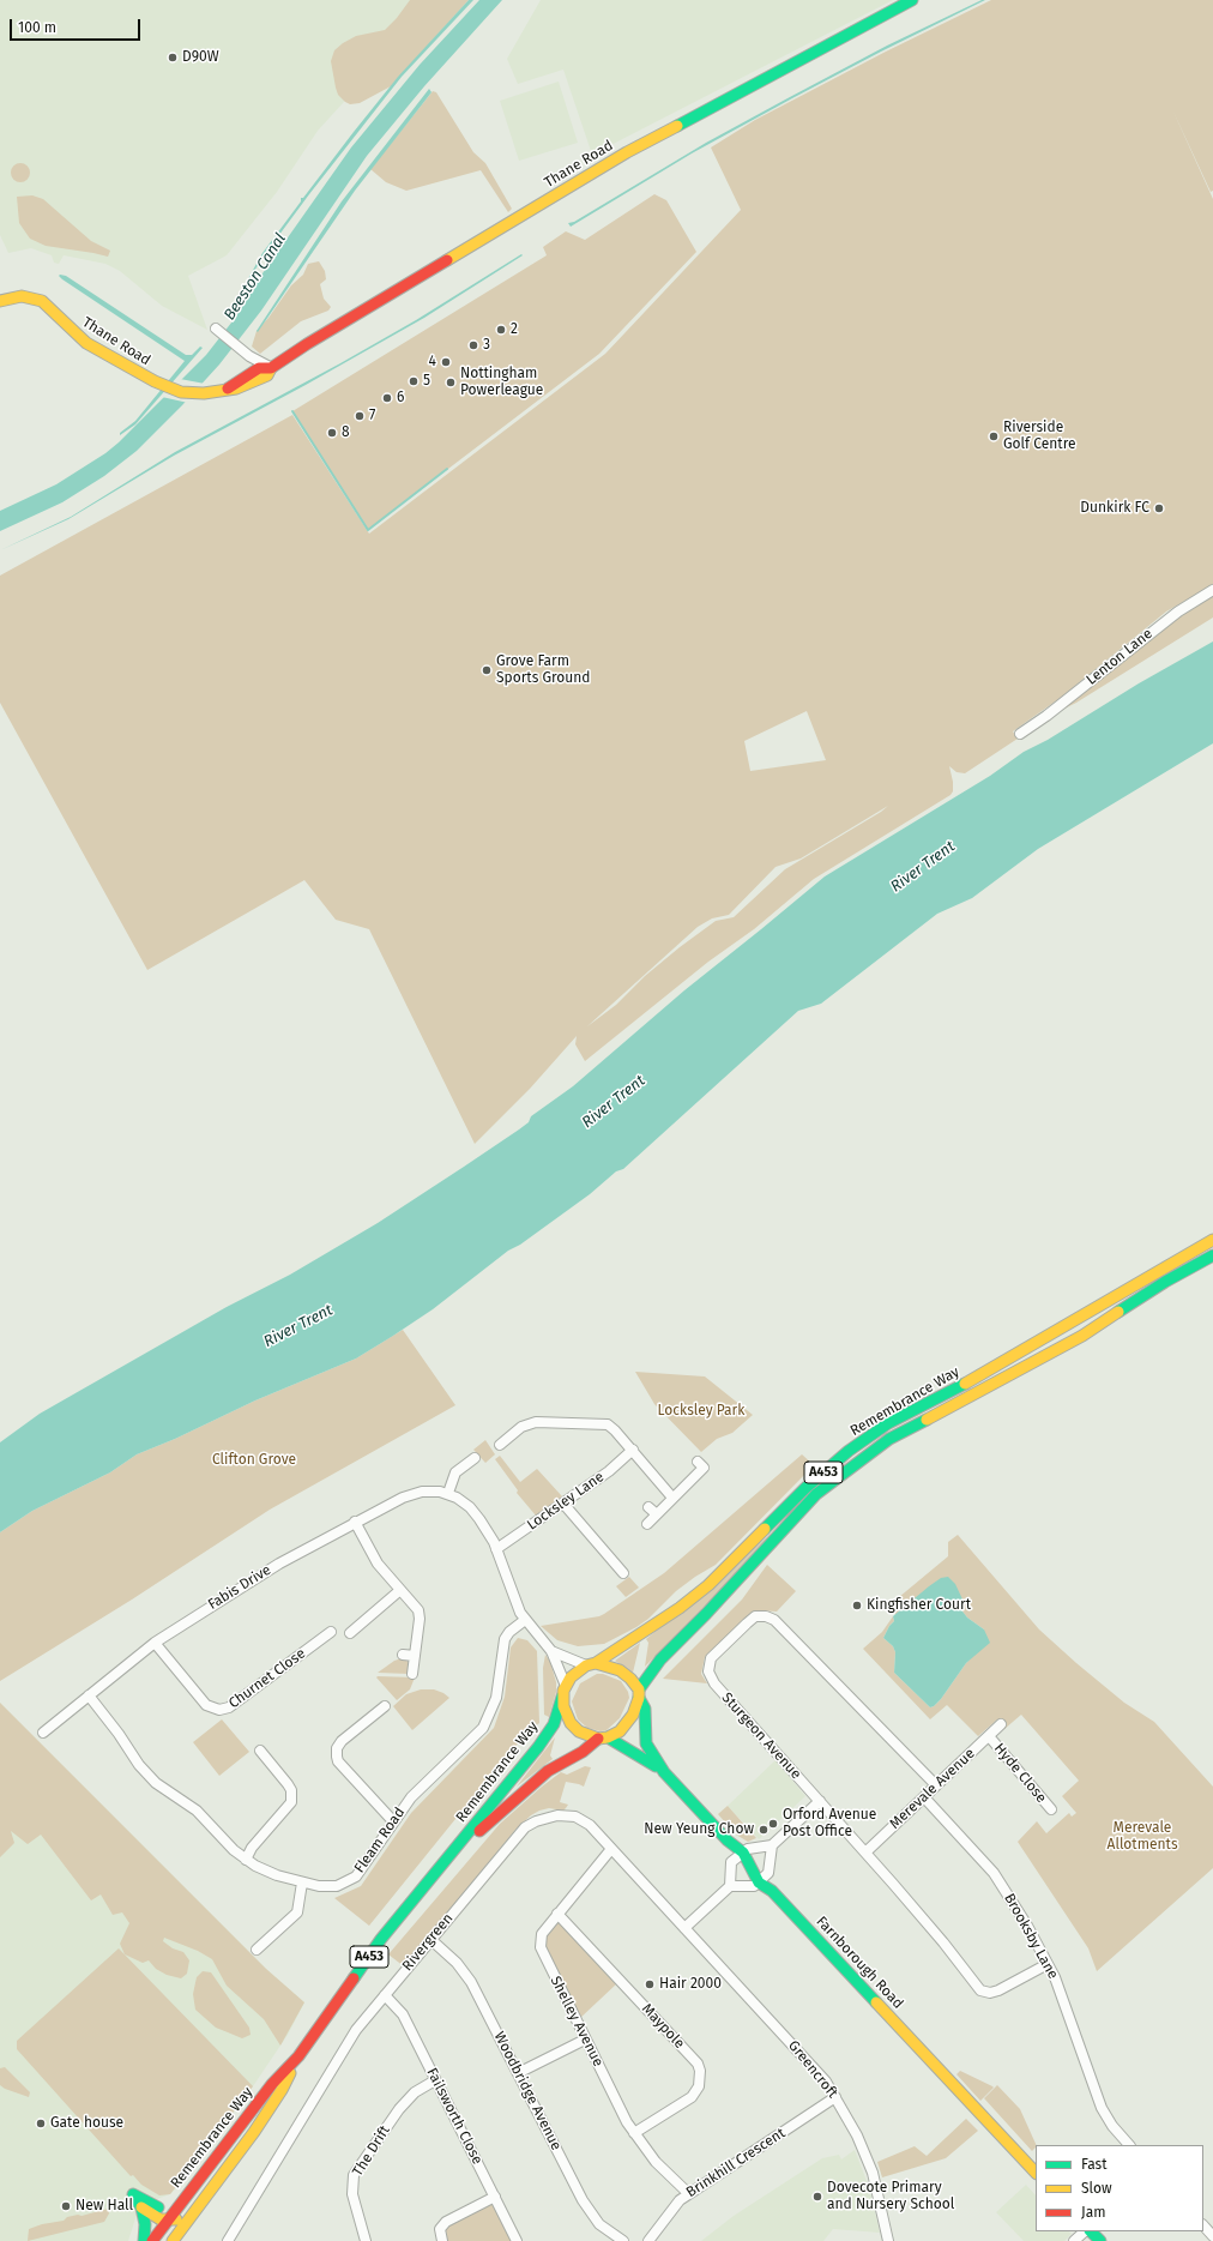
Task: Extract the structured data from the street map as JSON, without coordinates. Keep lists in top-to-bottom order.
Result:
{
  "streets": {
    "main road": [
      "Thane Road",
      "Remembrance Way",
      "A453",
      "Farnborough Road"
    ],
    "street": [
      "Lenton Lane",
      "Locksley Lane",
      "Fabis Drive",
      "Churnet Close",
      "Sturgeon Avenue",
      "Hyde Close",
      "Merevale Avenue",
      "Fleam Road",
      "Brooksby Lane",
      "Rivergreen",
      "Shelley Avenue",
      "Maypole",
      "Greencroft",
      "Woodbridge Avenue",
      "Failsworth Close",
      "The Drift",
      "Brinkhill Crescent"
    ]
  },
  "crossings": [
    ["Remembrance Way", "Farnborough Road"],
    ["Fabis Drive", "Churnet Close"],
    ["Fabis Drive", "Fleam Road"],
    ["Sturgeon Avenue", "Merevale Avenue"],
    ["Sturgeon Avenue", "Brooksby Lane"],
    ["Hyde Close", "Merevale Avenue"],
    ["Merevale Avenue", "Brooksby Lane"],
    ["Rivergreen", "Shelley Avenue"],
    ["Rivergreen", "Greencroft"],
    ["Rivergreen", "Woodbridge Avenue"],
    ["Rivergreen", "Failsworth Close"],
    ["Shelley Avenue", "Maypole"],
    ["Shelley Avenue", "Brinkhill Crescent"],
    ["Greencroft", "Brinkhill Crescent"],
    ["Failsworth Close", "The Drift"]
  ],
  "water": ["Beeston Canal", "River Trent"],
  "parks": ["Locksley Park", "Clifton Grove", "Merevale Allotments"],
  "places": [
    "D90W",
    "2",
    "3",
    "4",
    "5",
    "Nottingham Powerleague",
    "6",
    "7",
    "8",
    "Riverside Golf Centre",
    "Dunkirk FC",
    "Grove Farm Sports Ground",
    "Kingfisher Court",
    "Orford Avenue Post Office",
    "New Yeung Chow",
    "Hair 2000",
    "Gate house",
    "Dovecote Primary and Nursery School",
    "New Hall"
  ],
  "legend": ["Fast", "Slow", "Jam"],
  "scale_bar": "100 m"
}
